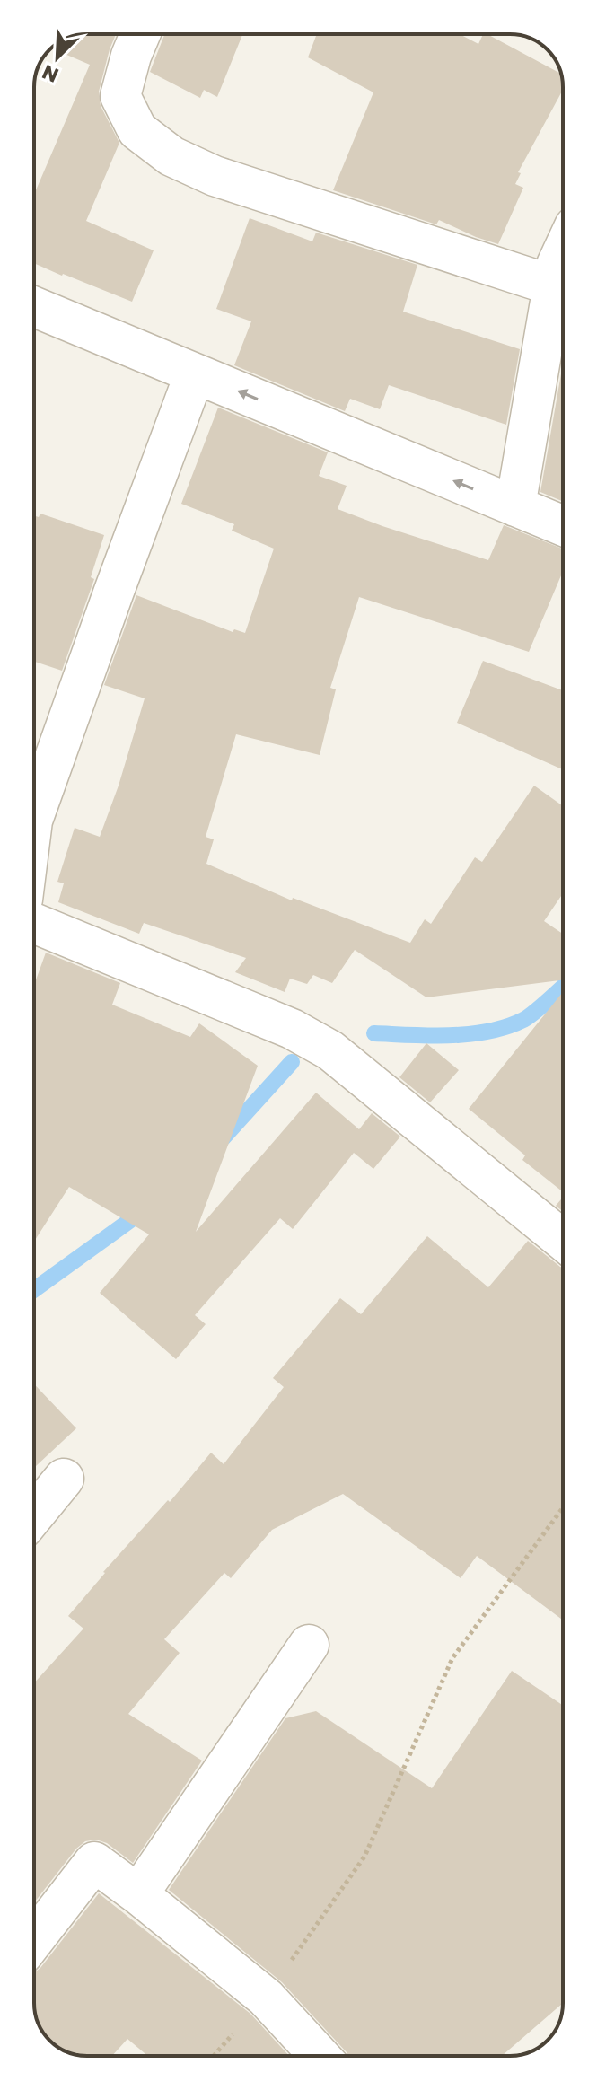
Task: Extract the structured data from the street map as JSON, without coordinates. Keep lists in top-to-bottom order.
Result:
{
  "north": "bottom left"
}
